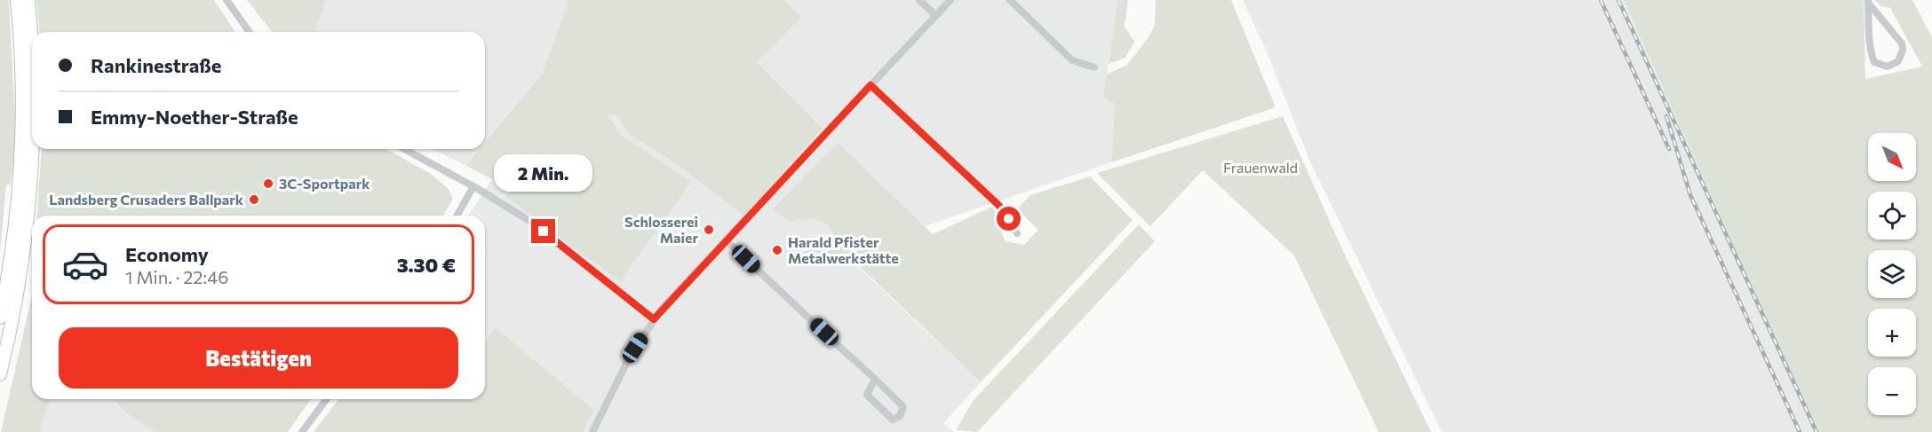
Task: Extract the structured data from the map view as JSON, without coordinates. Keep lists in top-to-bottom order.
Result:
{
  "parks": ["Frauenwald"],
  "places": [
    "3C-Sportpark",
    "Landsberg Crusaders Ballpark",
    "Schlosserei Maier",
    "Harald Pfister Metalwerkstätte"
  ],
  "north": "bottom right",
  "page": {
    "banner": ["Rankinestraße", "Emmy-Noether-Straße"],
    "map_buttons": ["+", "−"],
    "bubble": "2 Min.",
    "list": [
      {
        "name": "Economy",
        "note": "1 Min. · 22:46",
        "value": "3.30 €"
      }
    ],
    "buttons": "Bestätigen"
  }
}
